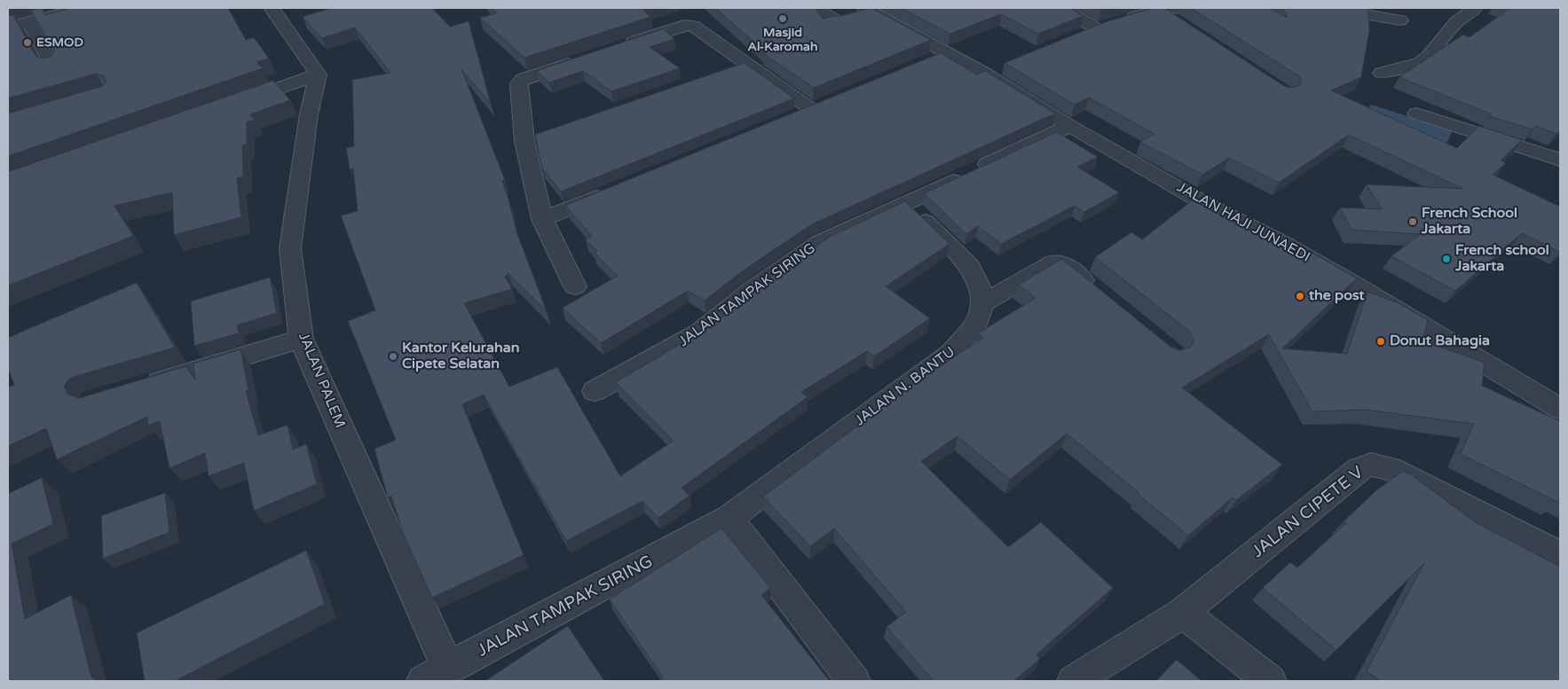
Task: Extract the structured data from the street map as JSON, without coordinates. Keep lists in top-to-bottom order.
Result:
{
  "streets": {
    "street": [
      "JALAN HAJI JUNAEDI",
      "JALAN TAMPAK SIRING",
      "JALAN PALEM",
      "JALAN N. BANTU",
      "JALAN CIPETE V"
    ]
  },
  "crossings": [
    ["JALAN HAJI JUNAEDI", "JALAN TAMPAK SIRING"],
    ["JALAN TAMPAK SIRING", "JALAN PALEM"],
    ["JALAN TAMPAK SIRING", "JALAN N. BANTU"]
  ],
  "places": [
    "Masjid Al-Karomah",
    "ESMOD",
    "French School Jakarta",
    "French school Jakarta",
    "the post",
    "Donut Bahagia",
    "Kantor Kelurahan Cipete Selatan"
  ]
}
